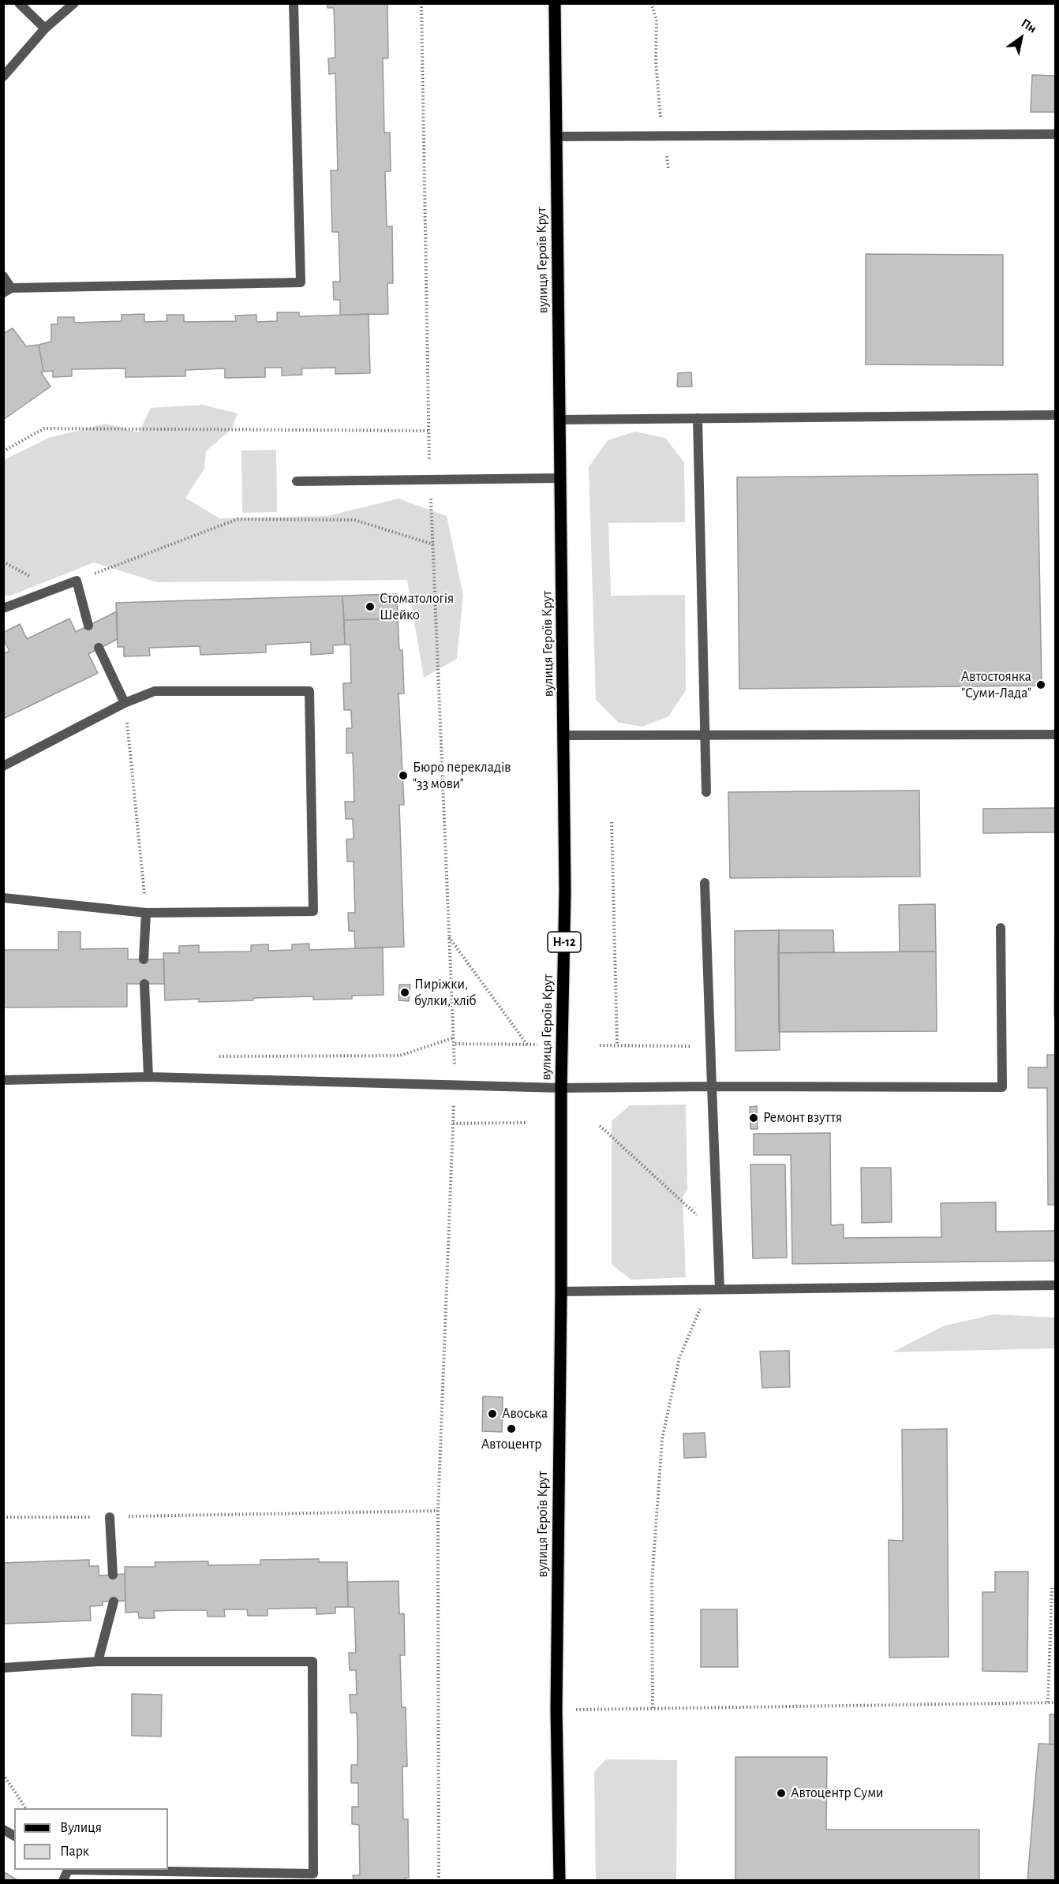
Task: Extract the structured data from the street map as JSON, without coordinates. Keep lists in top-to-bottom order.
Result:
{
  "streets": {
    "main road": ["вулиця Героїв Крут", "Н-12"]
  },
  "places": [
    "Стоматологія Шейко",
    "Автостоянка \"Суми-Лада\"",
    "Бюро перекладів \"33 мови\"",
    "Пиріжки, булки, хліб",
    "Ремонт взуття",
    "Авоська",
    "Автоцентр",
    "Автоцентр Суми"
  ],
  "legend": ["Вулиця", "Парк"],
  "north": "top right"
}
